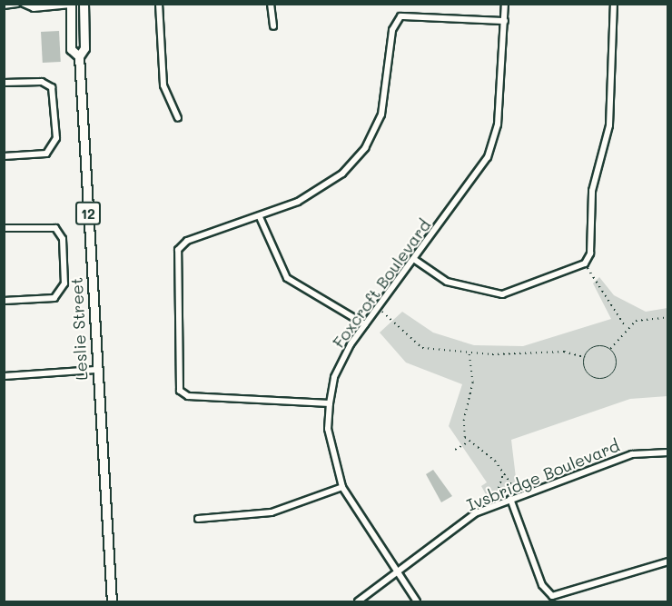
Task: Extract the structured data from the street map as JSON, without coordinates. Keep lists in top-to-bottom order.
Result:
{
  "streets": {
    "main road": ["12", "Leslie Street"],
    "street": ["Foxcroft Boulevard", "Ivsbridge Boulevard"]
  },
  "crossings": [
    ["Foxcroft Boulevard", "Ivsbridge Boulevard"]
  ]
}
